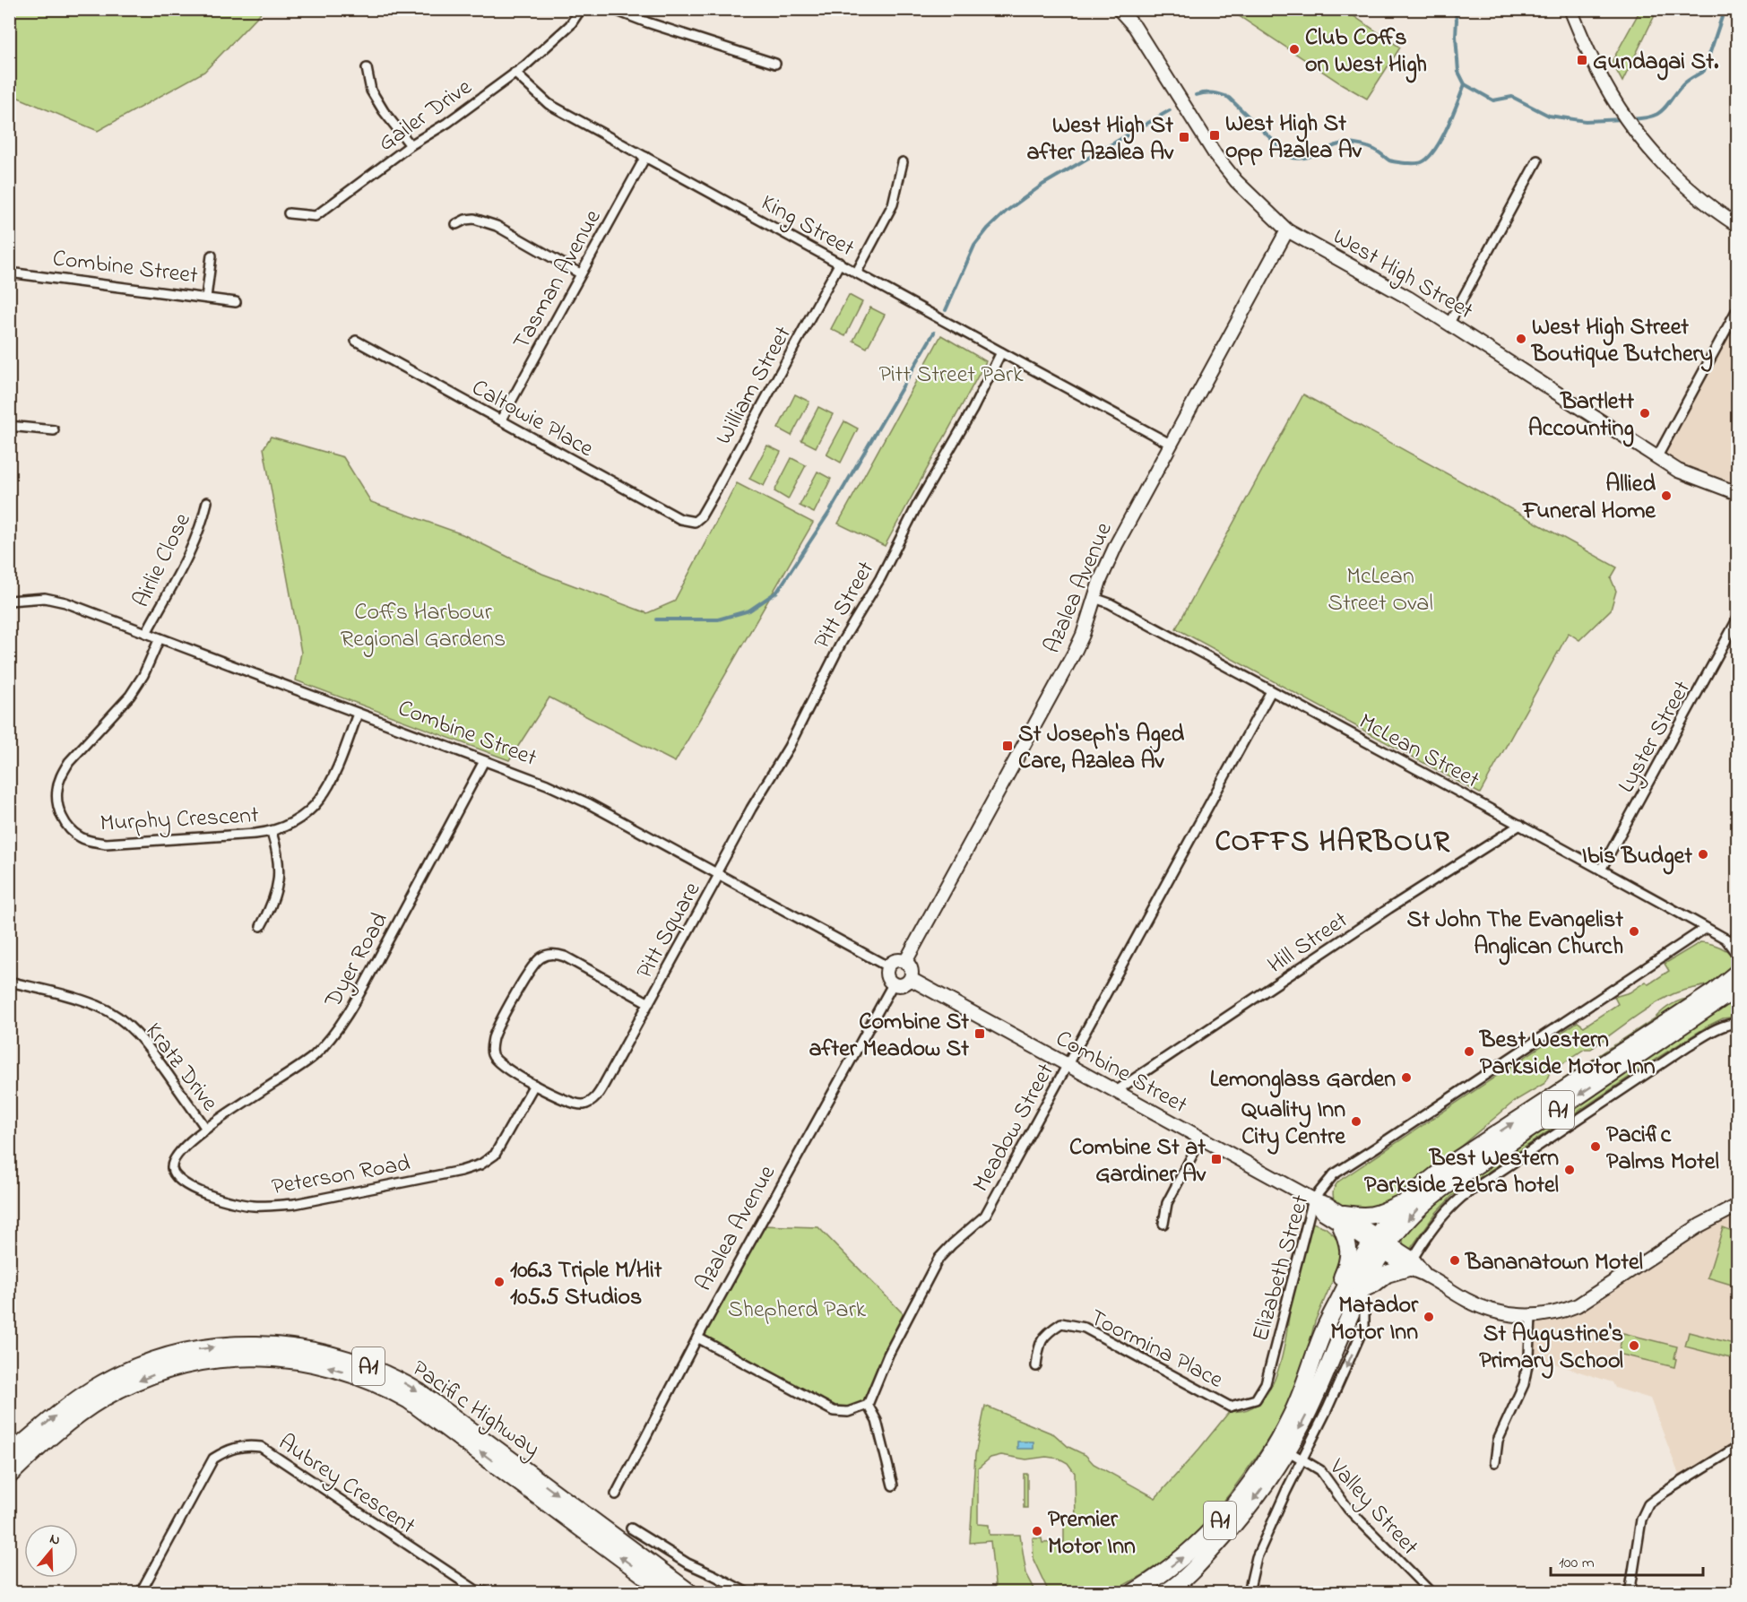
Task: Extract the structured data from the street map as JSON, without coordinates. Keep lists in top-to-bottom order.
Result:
{
  "streets": {
    "highway": ["A1", "Pacific Highway"],
    "street": [
      "Gailer Drive",
      "King Street",
      "Combine Street",
      "West High Street",
      "Tasman Avenue",
      "William Street",
      "Caltowie Place",
      "Airlie Close",
      "Azalea Avenue",
      "Pitt Street",
      "Lyster Street",
      "McLean Street",
      "Murphy Crescent",
      "Pitt Square",
      "Hill Street",
      "Dyer Road",
      "Kratz Drive",
      "Meadow Street",
      "Peterson Road",
      "Elizabeth Street",
      "Toormina Place",
      "Aubrey Crescent",
      "Valley Street"
    ]
  },
  "crossings": [
    ["Gailer Drive", "King Street"],
    ["King Street", "Tasman Avenue"],
    ["King Street", "William Street"],
    ["King Street", "Azalea Avenue"],
    ["King Street", "Pitt Street"],
    ["Combine Street", "Airlie Close"],
    ["Combine Street", "Azalea Avenue"],
    ["Combine Street", "Pitt Street"],
    ["Combine Street", "Murphy Crescent"],
    ["Combine Street", "Pitt Square"],
    ["Combine Street", "Hill Street"],
    ["Combine Street", "Dyer Road"],
    ["Combine Street", "A1"],
    ["Combine Street", "Meadow Street"],
    ["Combine Street", "Elizabeth Street"],
    ["West High Street", "Azalea Avenue"],
    ["Tasman Avenue", "Caltowie Place"],
    ["William Street", "Caltowie Place"],
    ["Azalea Avenue", "McLean Street"],
    ["Pitt Street", "Pitt Square"],
    ["Lyster Street", "McLean Street"],
    ["McLean Street", "Hill Street"],
    ["McLean Street", "Meadow Street"],
    ["McLean Street", "Elizabeth Street"],
    ["Pitt Square", "Peterson Road"],
    ["Dyer Road", "Kratz Drive"],
    ["Dyer Road", "Peterson Road"],
    ["Kratz Drive", "Peterson Road"],
    ["A1", "Valley Street"],
    ["Elizabeth Street", "Toormina Place"]
  ],
  "districts": ["COFFS HARBOUR"],
  "parks": [
    "Pitt Street Park",
    "McLean Street Oval",
    "Coffs Harbour Regional Gardens",
    "Shepherd Park"
  ],
  "places": {
    "other": [
      "Club Coffs on West High",
      "West High Street Boutique Butchery",
      "Bartlett Accounting",
      "Allied Funeral Home",
      "Ibis Budget",
      "St John The Evangelist Anglican Church",
      "Best Western Parkside Motor Inn",
      "Lemonglass Garden",
      "Quality Inn City Centre",
      "Pacific Palms Motel",
      "Best Western Parkside Zebra hotel",
      "Bananatown Motel",
      "106.3 Triple M/Hit 105.5 Studios",
      "Matador Motor Inn",
      "St Augustine's Primary School",
      "Premier Motor Inn"
    ],
    "transit": [
      "Gundagai St.",
      "West High St opp Azalea Av",
      "West High St after Azalea Av",
      "St Joseph's Aged Care, Azalea Av",
      "Combine St after Meadow St",
      "Combine St at Gardiner Av"
    ]
  },
  "scale_bar": "100 m",
  "north": "top"
}
